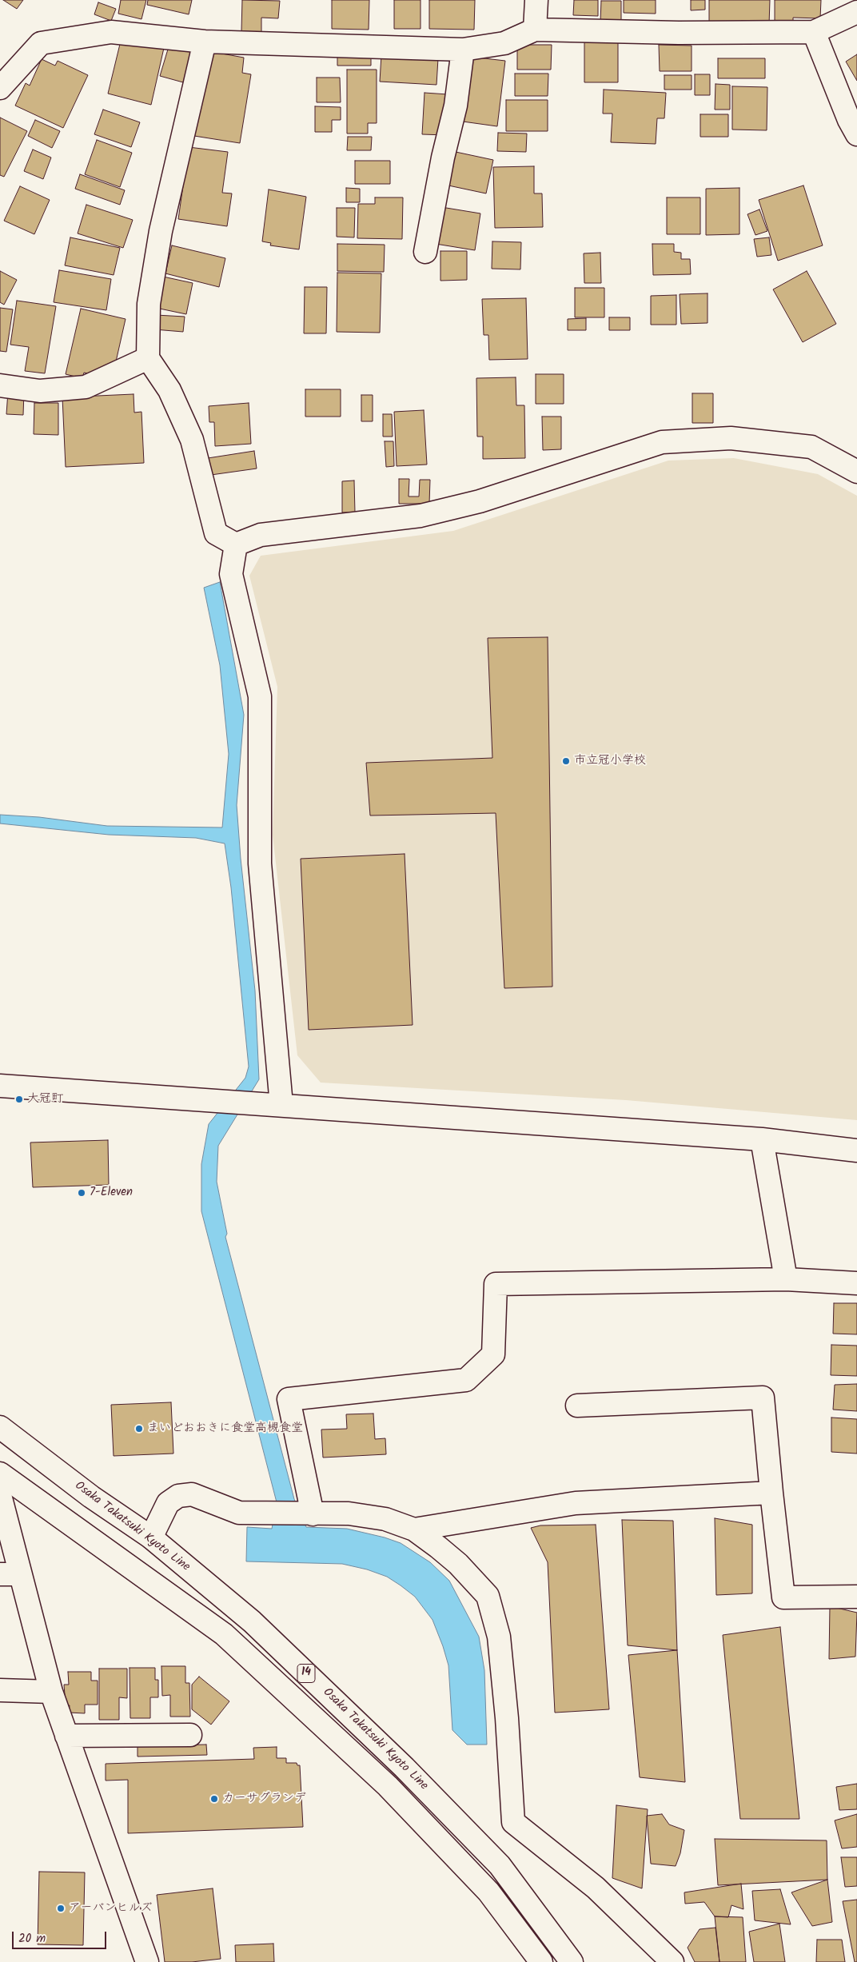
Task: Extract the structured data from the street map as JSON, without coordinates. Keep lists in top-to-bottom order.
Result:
{
  "streets": {
    "street": ["Osaka Takatsuki Kyoto Line", "14"]
  },
  "places": [
    "市立冠小学校",
    "大冠町",
    "7-Eleven",
    "まいどおおきに食堂高槻食堂",
    "カーサグランデ",
    "アーバンヒルズ"
  ],
  "scale_bar": "20 m"
}
